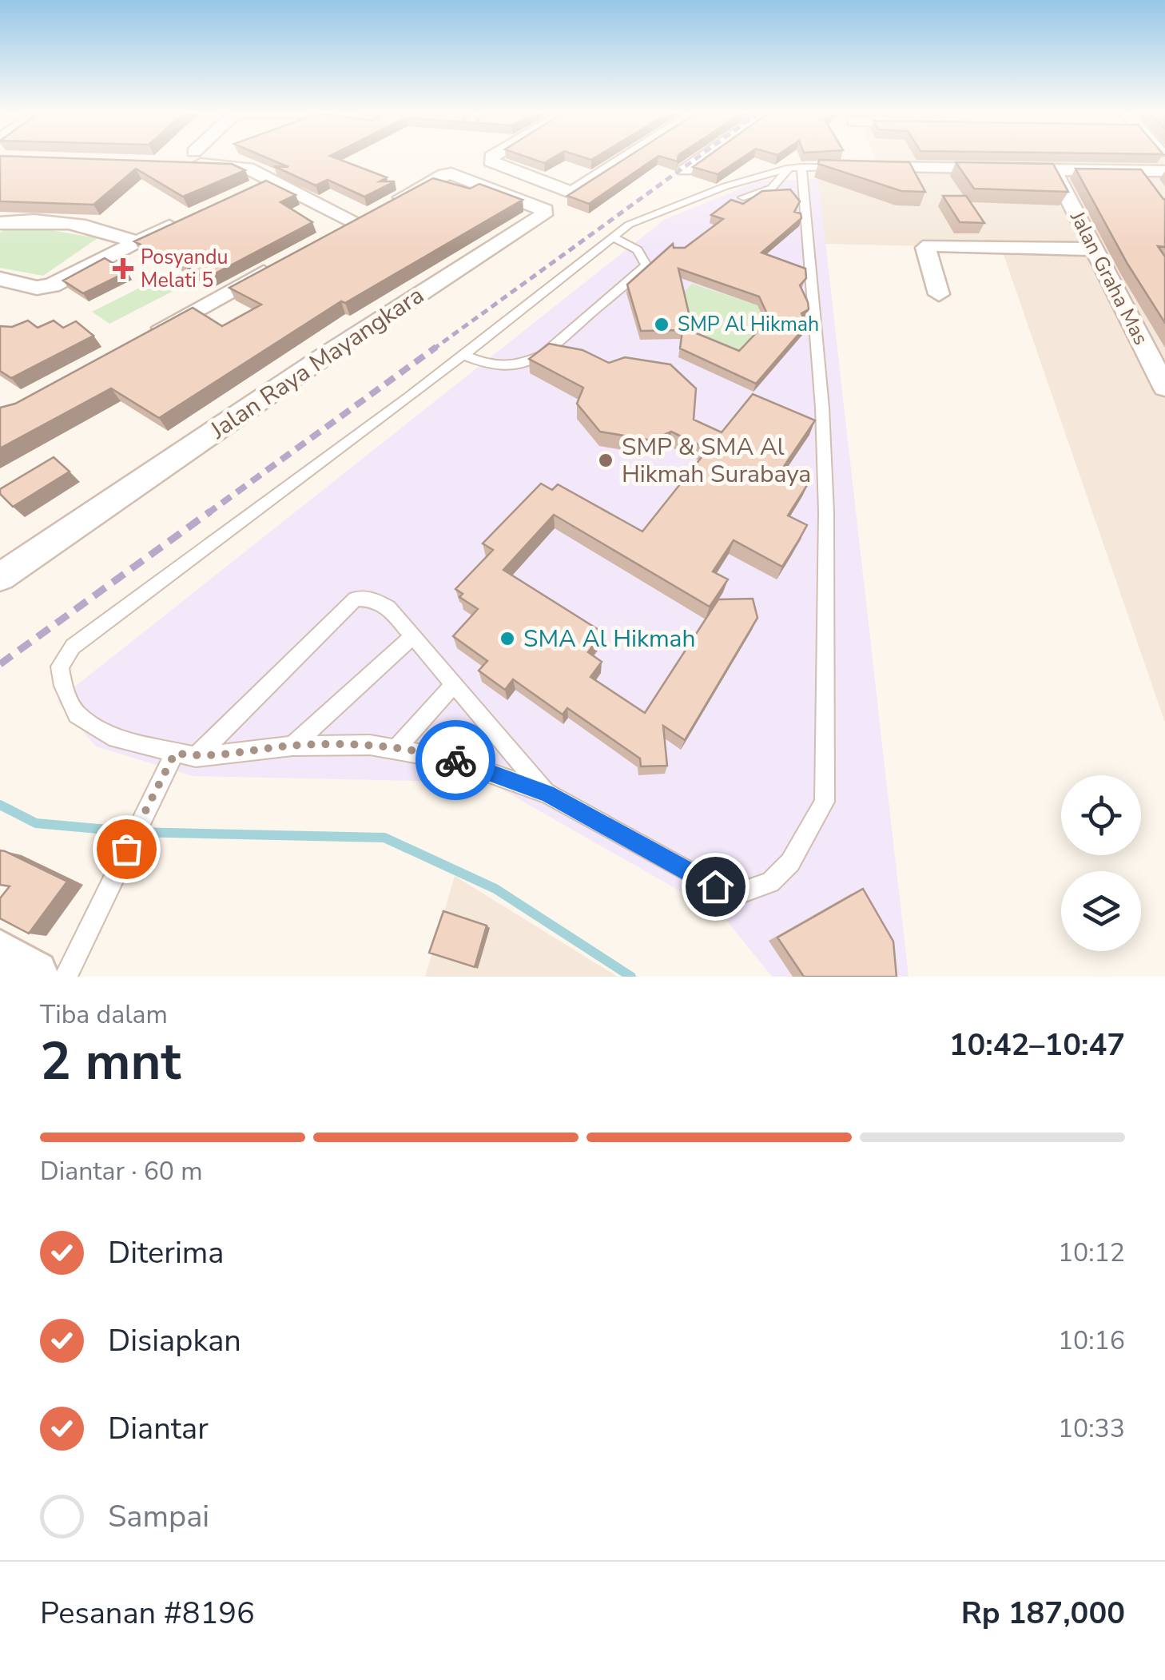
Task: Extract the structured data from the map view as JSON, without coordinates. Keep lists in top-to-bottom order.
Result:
{
  "streets": {
    "street": ["Jalan Graha Mas", "Jalan Raya Mayangkara"]
  },
  "places": {
    "health": ["Posyandu Melati 5"],
    "other": ["SMP Al Hikmah", "SMP & SMA Al Hikmah Surabaya", "SMA Al Hikmah"]
  },
  "page": {
    "heading": ["2 mnt", "Tiba dalam", "10:42–10:47"],
    "panel": ["Pesanan #8196", "Rp 187,000"],
    "bar": "Diantar · 60 m",
    "list": [
      ["Diterima", "10:12"],
      ["Disiapkan", "10:16"],
      ["Diantar", "10:33"],
      "Sampai"
    ]
  }
}
